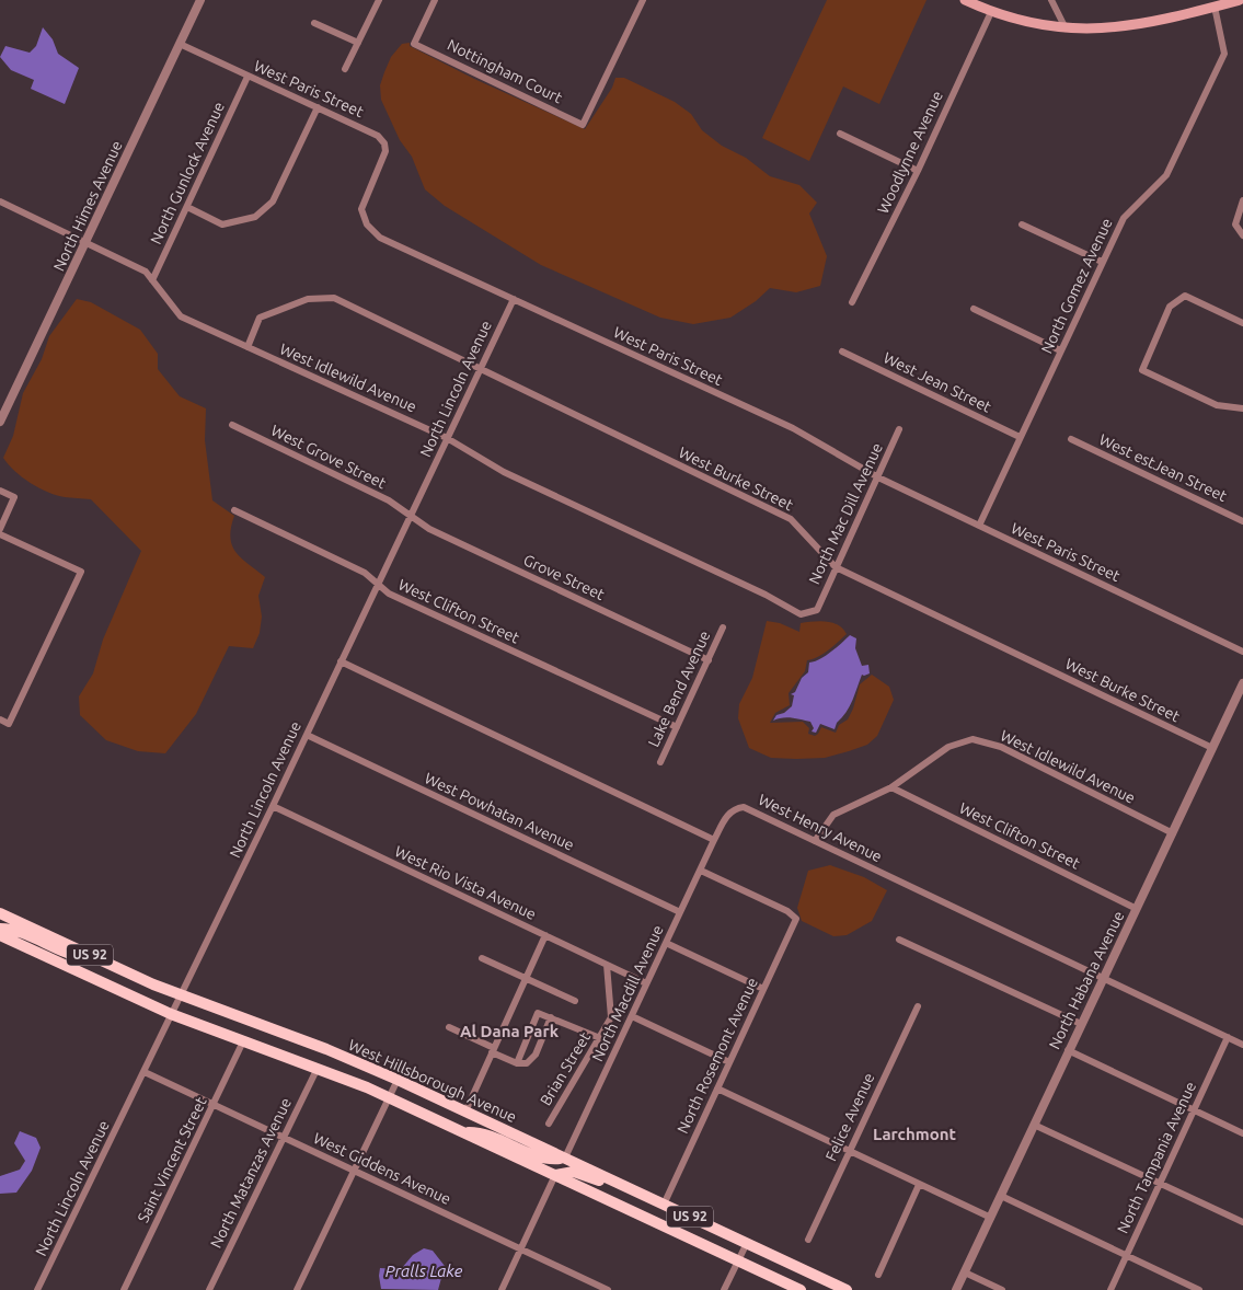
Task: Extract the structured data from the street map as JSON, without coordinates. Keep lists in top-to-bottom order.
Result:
{
  "streets": {
    "main road": ["US 92", "West Hillsborough Avenue"],
    "street": [
      "Nottingham Court",
      "West Paris Street",
      "Woodlynne Avenue",
      "North Gunlock Avenue",
      "North Himes Avenue",
      "North Gomez Avenue",
      "West Idlewild Avenue",
      "West Jean Street",
      "North Lincoln Avenue",
      "West Grove Street",
      "West estJean Street",
      "West Burke Street",
      "North Mac Dill Avenue",
      "Grove Street",
      "West Clifton Street",
      "Lake Bend Avenue",
      "West Powhatan Avenue",
      "West Henry Avenue",
      "West Rio Vista Avenue",
      "North Habana Avenue",
      "North Macdill Avenue",
      "North Rosemont Avenue",
      "Brian Street",
      "Felice Avenue",
      "North Tampania Avenue",
      "Saint Vincent Street",
      "West Giddens Avenue",
      "North Matanzas Avenue"
    ]
  },
  "crossings": [
    ["West Paris Street", "North Gunlock Avenue"],
    ["West Paris Street", "North Himes Avenue"],
    ["West Paris Street", "North Gomez Avenue"],
    ["West Paris Street", "North Lincoln Avenue"],
    ["West Paris Street", "North Mac Dill Avenue"],
    ["North Gunlock Avenue", "West Idlewild Avenue"],
    ["North Himes Avenue", "West Idlewild Avenue"],
    ["North Gomez Avenue", "West Jean Street"],
    ["West Idlewild Avenue", "North Lincoln Avenue"],
    ["West Idlewild Avenue", "West Burke Street"],
    ["West Idlewild Avenue", "North Mac Dill Avenue"],
    ["West Idlewild Avenue", "West Clifton Street"],
    ["West Idlewild Avenue", "North Habana Avenue"],
    ["North Lincoln Avenue", "West Grove Street"],
    ["North Lincoln Avenue", "West Burke Street"],
    ["North Lincoln Avenue", "Grove Street"],
    ["North Lincoln Avenue", "West Clifton Street"],
    ["North Lincoln Avenue", "West Powhatan Avenue"],
    ["North Lincoln Avenue", "West Rio Vista Avenue"],
    ["North Lincoln Avenue", "US 92"],
    ["North Lincoln Avenue", "West Hillsborough Avenue"],
    ["North Lincoln Avenue", "West Giddens Avenue"],
    ["West Grove Street", "Grove Street"],
    ["West Burke Street", "North Mac Dill Avenue"],
    ["West Burke Street", "North Habana Avenue"],
    ["Grove Street", "Lake Bend Avenue"],
    ["West Clifton Street", "Lake Bend Avenue"],
    ["West Clifton Street", "North Habana Avenue"],
    ["West Powhatan Avenue", "North Macdill Avenue"],
    ["West Henry Avenue", "North Habana Avenue"],
    ["West Henry Avenue", "North Macdill Avenue"],
    ["West Henry Avenue", "North Tampania Avenue"],
    ["West Rio Vista Avenue", "North Macdill Avenue"],
    ["West Rio Vista Avenue", "Brian Street"],
    ["US 92", "Saint Vincent Street"],
    ["US 92", "North Matanzas Avenue"],
    ["North Macdill Avenue", "North Rosemont Avenue"],
    ["North Macdill Avenue", "West Hillsborough Avenue"],
    ["North Rosemont Avenue", "West Hillsborough Avenue"],
    ["Saint Vincent Street", "West Giddens Avenue"],
    ["West Giddens Avenue", "North Matanzas Avenue"]
  ],
  "districts": ["Al Dana Park", "Larchmont"],
  "water": ["Pralls Lake"]
}
